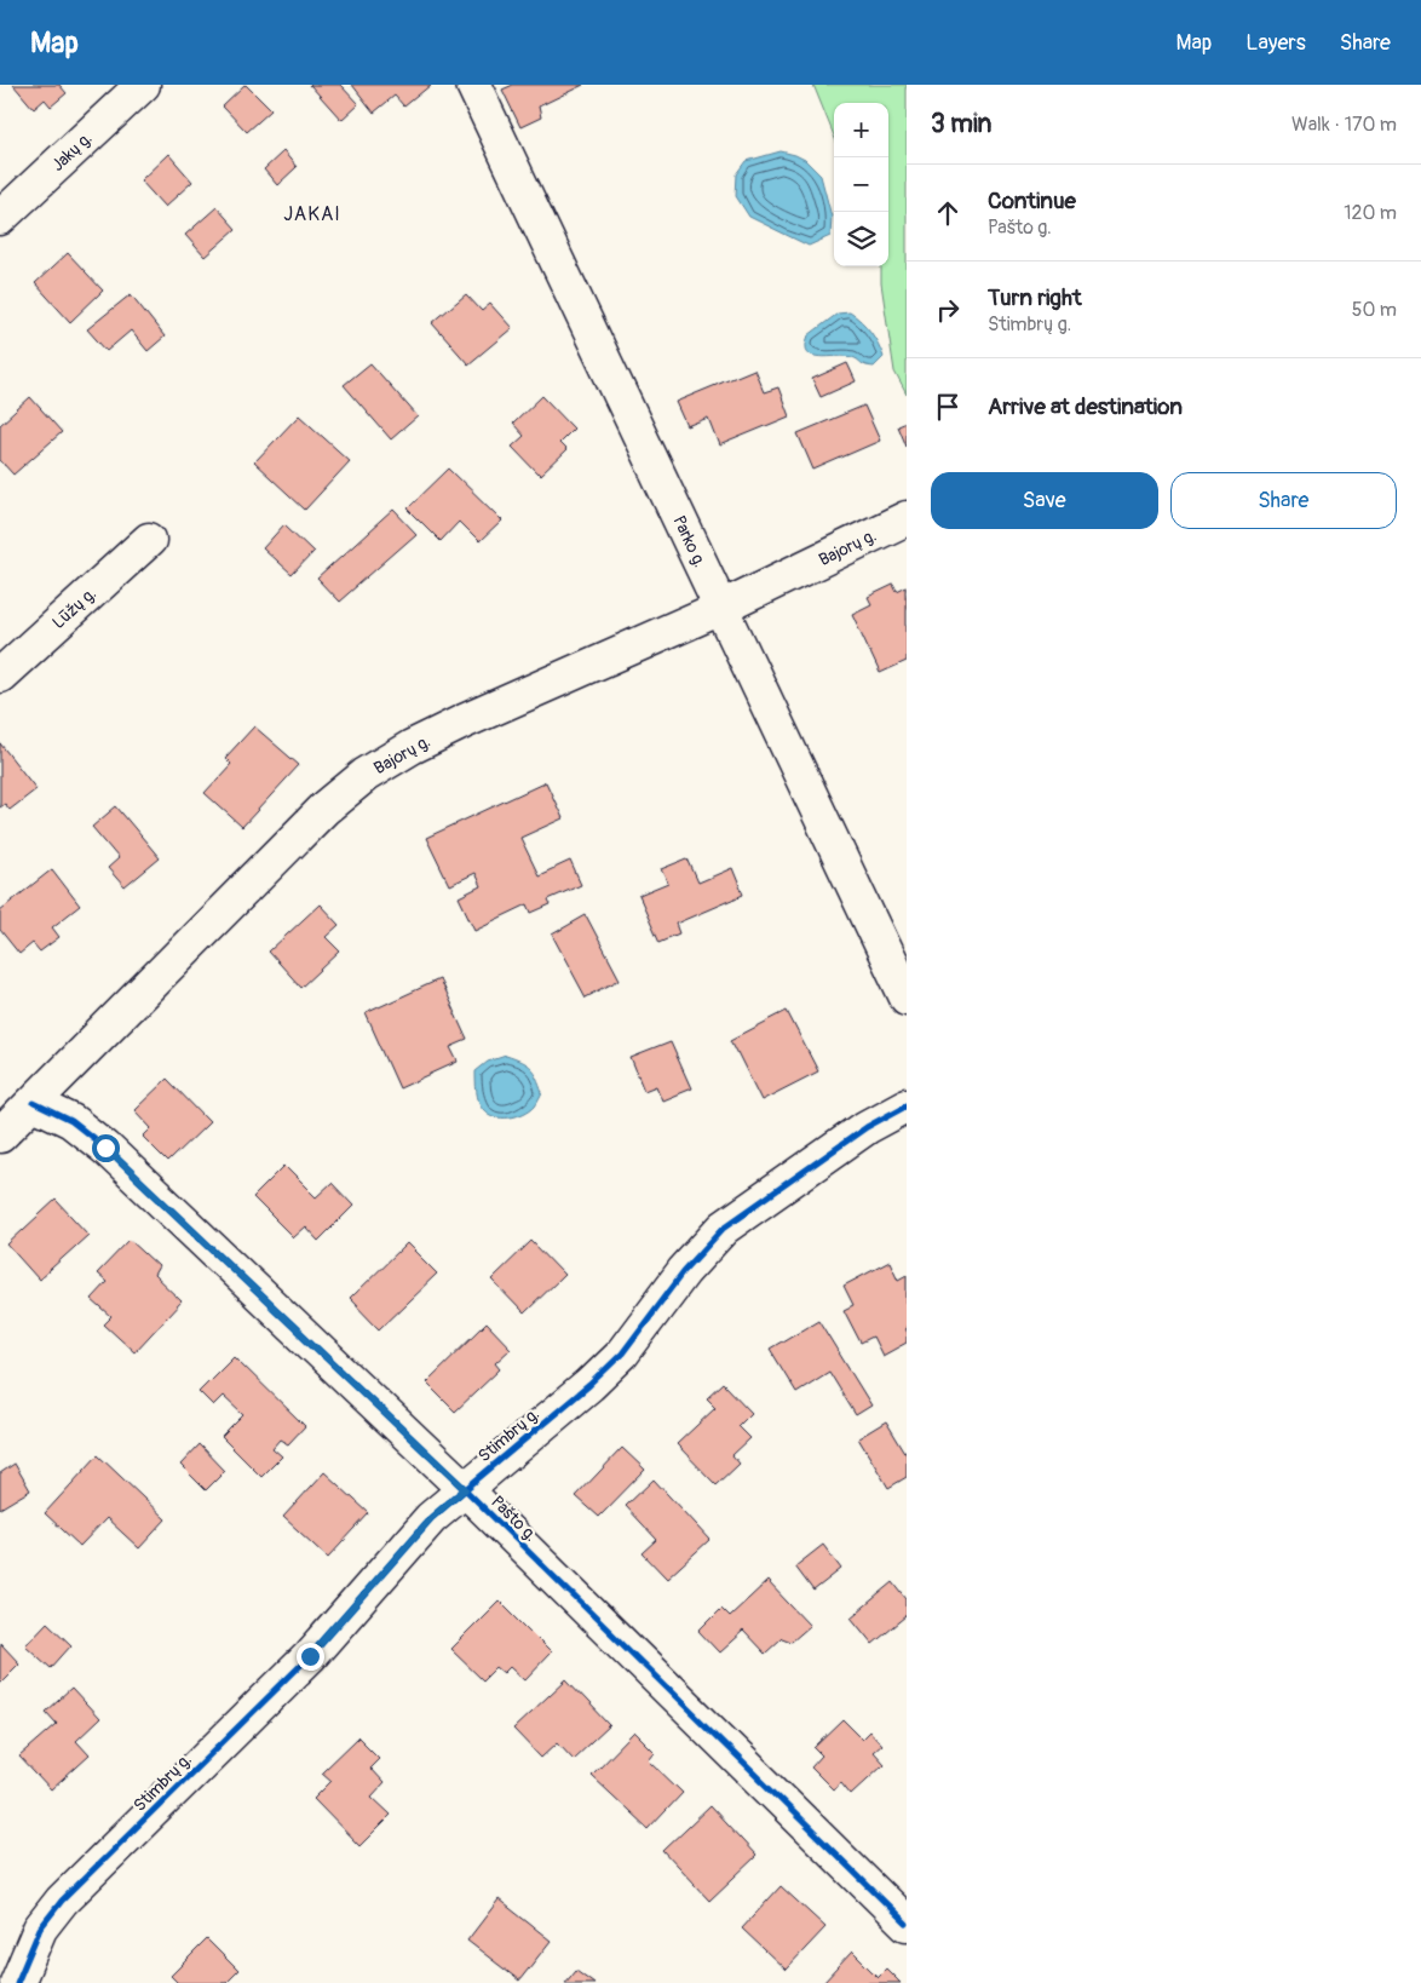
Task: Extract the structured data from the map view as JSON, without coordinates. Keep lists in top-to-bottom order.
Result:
{
  "streets": {
    "street": [
      "Jakų g.",
      "Parko g.",
      "Bajorų g.",
      "Lūžų g.",
      "Stimbrų g.",
      "Pašto g."
    ]
  },
  "crossings": [
    ["Parko g.", "Bajorų g."],
    ["Bajorų g.", "Pašto g."],
    ["Stimbrų g.", "Pašto g."]
  ],
  "districts": ["JAKAI"],
  "page": {
    "header": "Map",
    "nav": ["Map", "Layers", "Share"],
    "heading": ["3 min", "Walk · 170 m"],
    "map_buttons": ["+", "−"],
    "list": [
      ["Continue", "Pašto g.", "120 m"],
      ["Turn right", "Stimbrų g.", "50 m"],
      "Arrive at destination"
    ],
    "buttons": ["Save", "Share"]
  }
}
